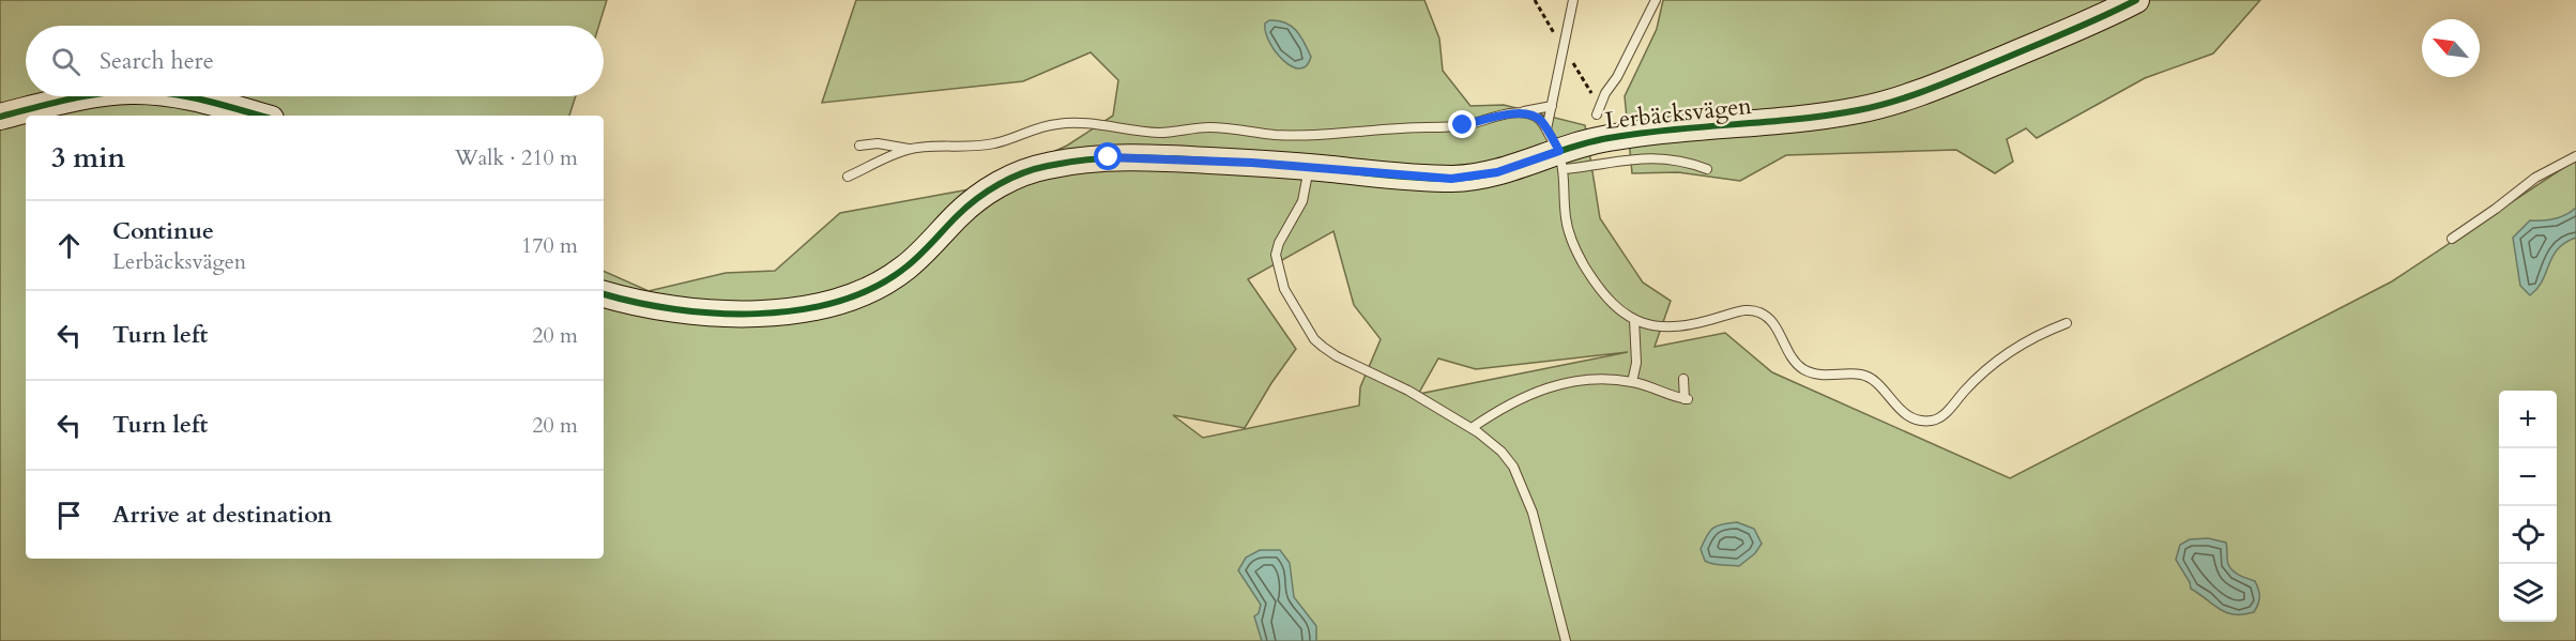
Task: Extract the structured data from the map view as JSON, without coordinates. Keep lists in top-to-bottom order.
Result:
{
  "streets": {
    "street": ["Lerbäcksvägen"]
  },
  "north": "top left",
  "page": {
    "search": "Search here",
    "heading": ["3 min", "Walk · 210 m"],
    "list": [
      ["Continue", "Lerbäcksvägen", "170 m"],
      ["Turn left", "20 m"],
      ["Turn left", "20 m"],
      "Arrive at destination"
    ],
    "map_buttons": ["+", "−"]
  }
}
